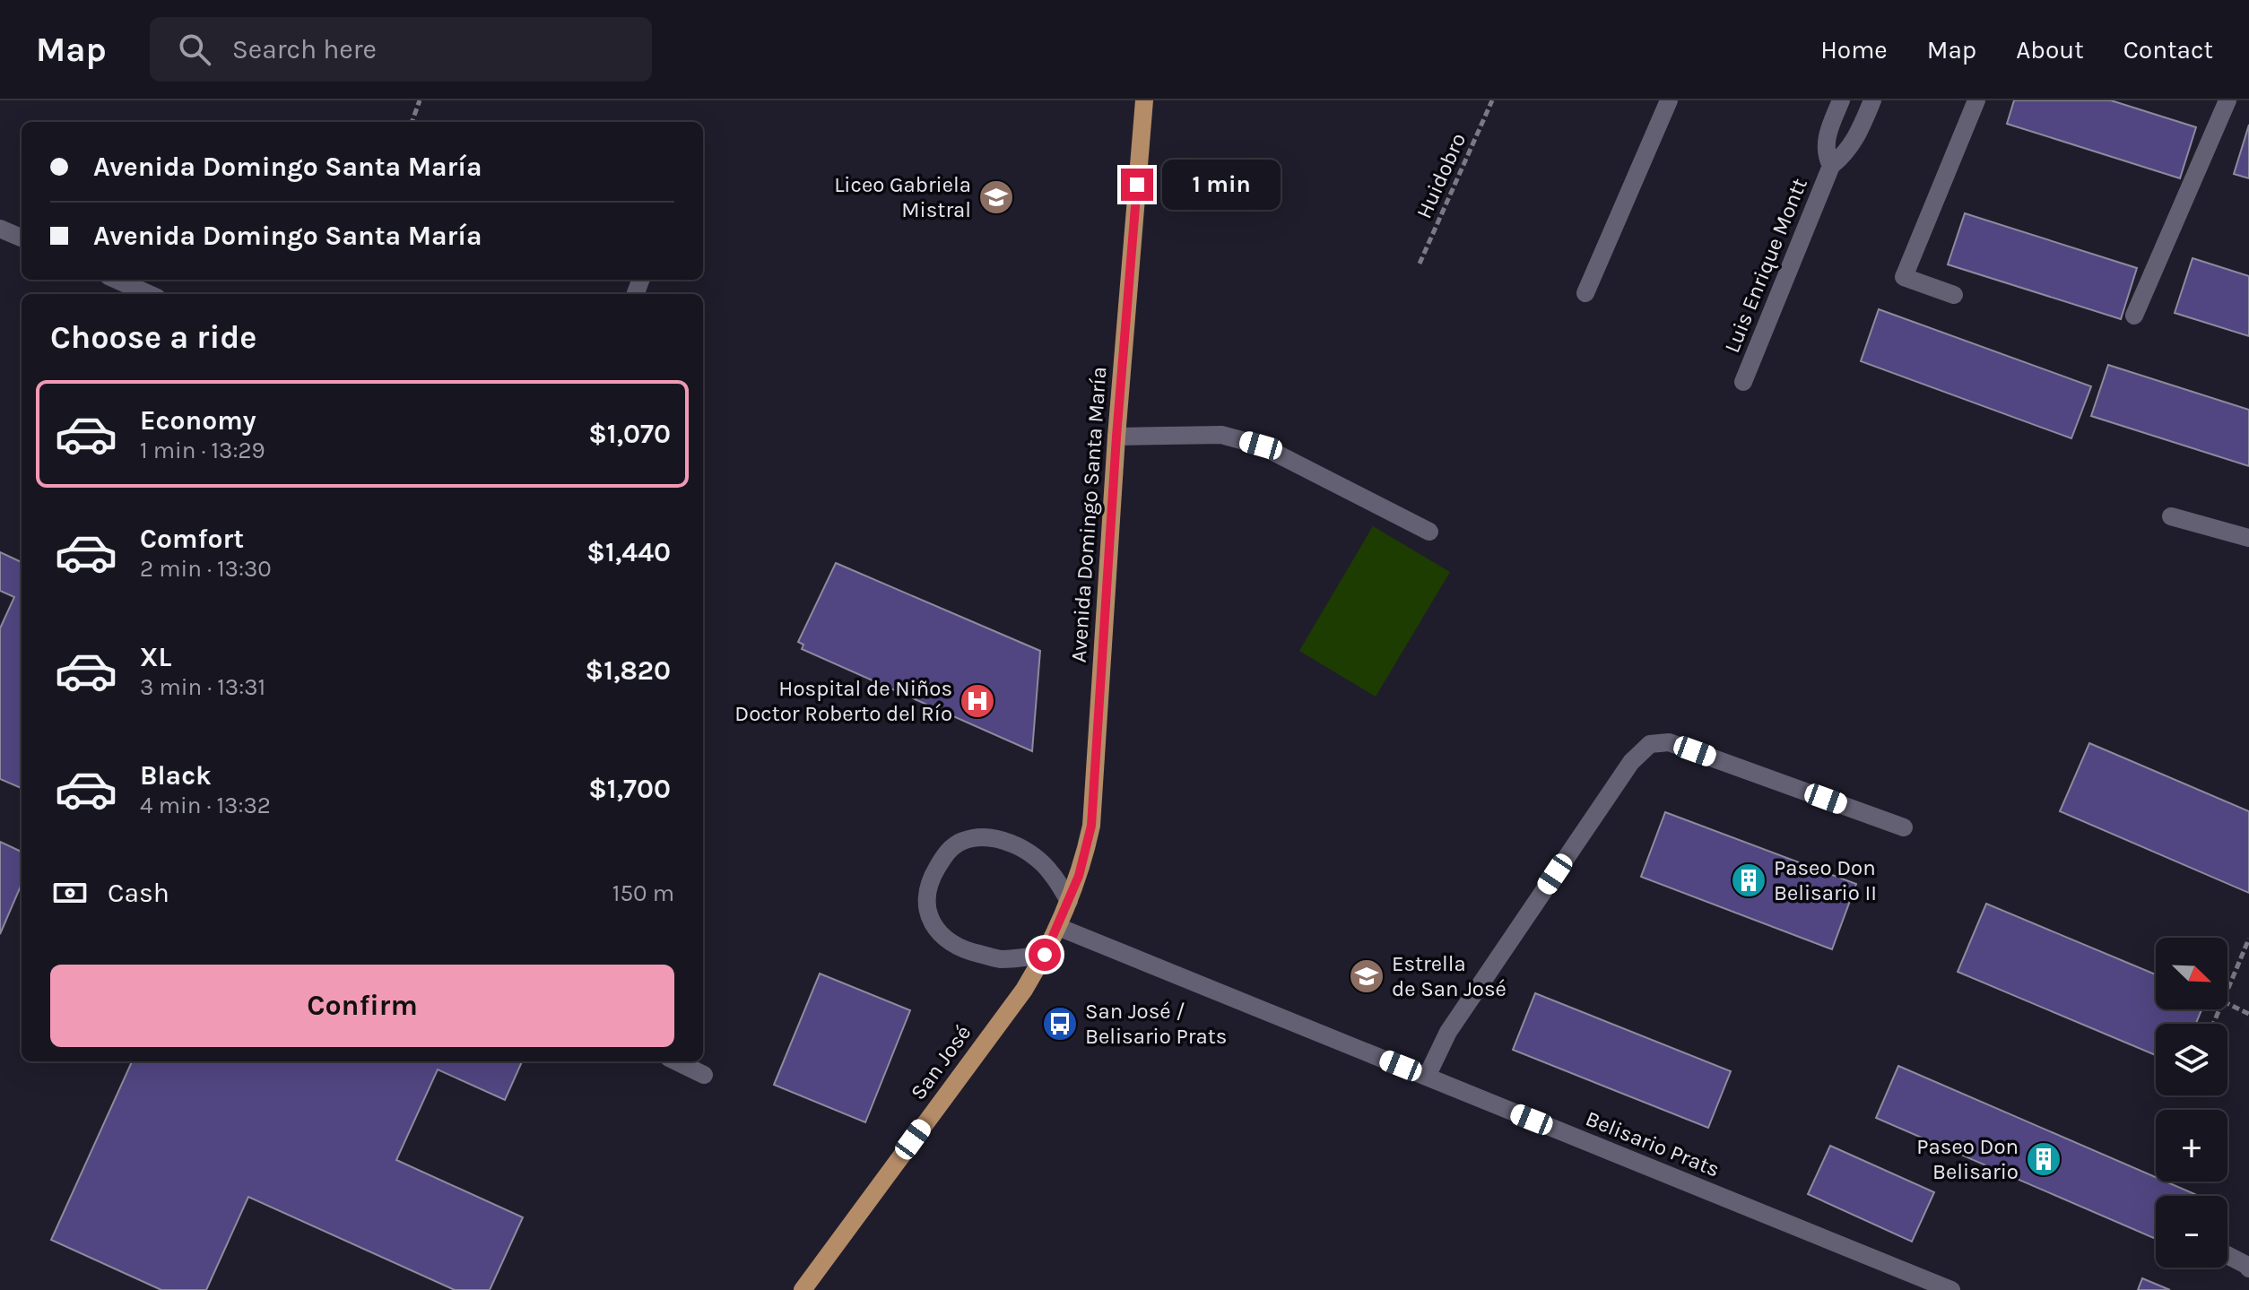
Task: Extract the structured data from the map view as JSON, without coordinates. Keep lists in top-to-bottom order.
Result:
{
  "streets": {
    "main road": ["Avenida Domingo Santa María", "San José"],
    "street": ["Luis Enrique Montt", "Belisario Prats"],
    "path": ["Huidobro"]
  },
  "crossings": [
    ["Avenida Domingo Santa María", "San José"],
    ["Avenida Domingo Santa María", "Belisario Prats"],
    ["San José", "Belisario Prats"]
  ],
  "places": {
    "school or university": ["Liceo Gabriela Mistral", "Estrella de San José"],
    "hospital": ["Hospital de Niños Doctor Roberto del Río"],
    "building": ["Paseo Don Belisario II", "Paseo Don Belisario"],
    "bus stop": ["San José / Belisario Prats"]
  },
  "north": "bottom right",
  "page": {
    "header": "Map",
    "search": "Search here",
    "nav": [
      "Home",
      "Map",
      "About",
      "Contact"
    ],
    "banner": ["Avenida Domingo Santa María", "Avenida Domingo Santa María"],
    "bubble": "1 min",
    "heading": "Choose a ride",
    "list": [
      {
        "name": "Economy",
        "note": "1 min · 13:29",
        "value": "$1,070"
      },
      {
        "name": "Comfort",
        "note": "2 min · 13:30",
        "value": "$1,440"
      },
      {
        "name": "XL",
        "note": "3 min · 13:31",
        "value": "$1,820"
      },
      {
        "name": "Black",
        "note": "4 min · 13:32",
        "value": "$1,700"
      }
    ],
    "pay": ["Cash", "150 m"],
    "map_buttons": ["+", "−"],
    "buttons": "Confirm"
  }
}
